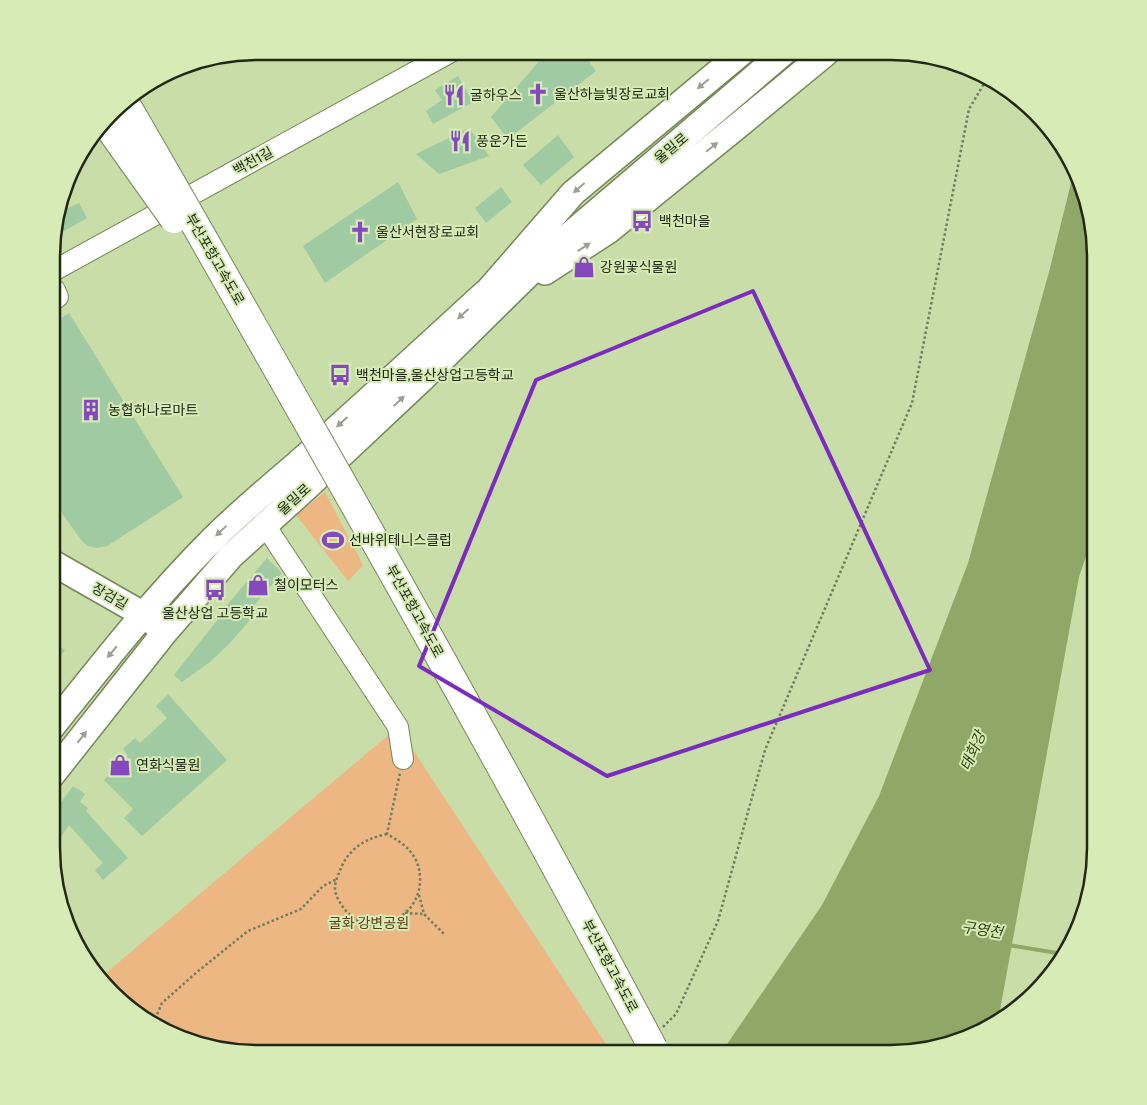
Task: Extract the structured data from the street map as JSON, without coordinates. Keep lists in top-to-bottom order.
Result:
{
  "streets": {
    "highway": ["부산포항고속도로"],
    "main road": ["울밀로", "장검길"],
    "street": ["백천1길"]
  },
  "crossings": [
    ["울밀로", "장검길"]
  ],
  "water": ["태화강", "구영천"],
  "parks": ["굴화 강변공원"],
  "places": {
    "church": ["울산하늘빛장로교회", "울산서현장로교회"],
    "restaurant": ["굴하우스", "풍운가든"],
    "bus stop": ["백천마을", "백천마을,울산상업고등학교", "울산상업 고등학교"],
    "shop": ["강원꽃식물원", "철이모터스", "연화식물원"],
    "building": ["농협하나로마트"],
    "sports": ["선바위테니스클럽"]
  }
}
